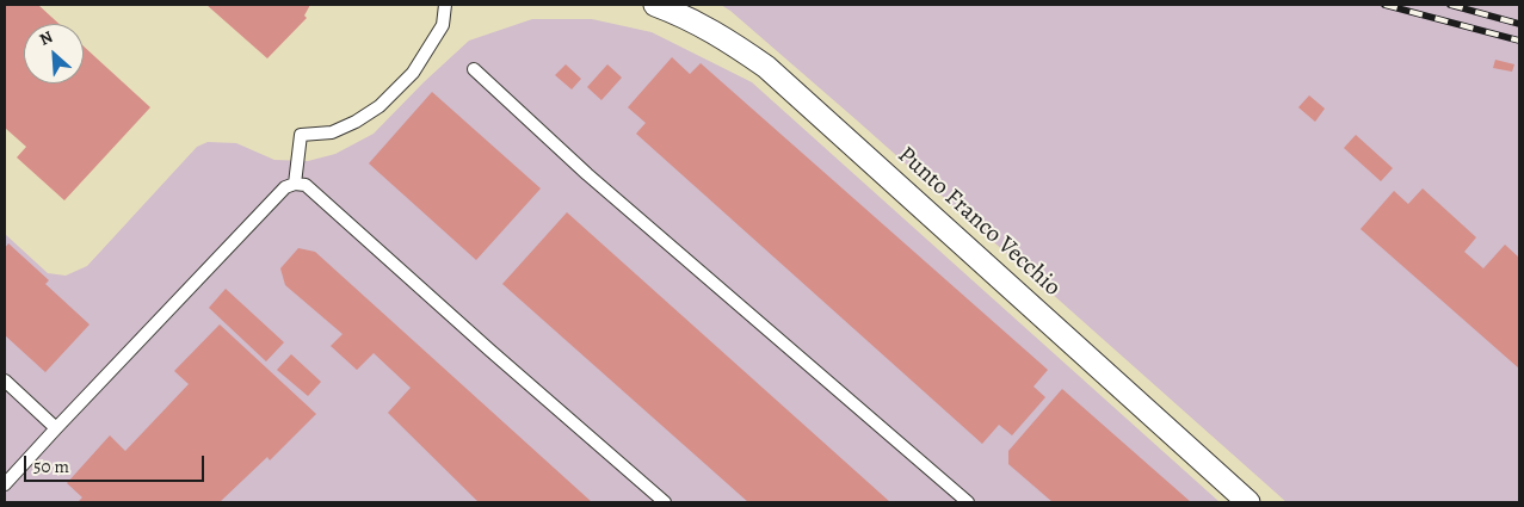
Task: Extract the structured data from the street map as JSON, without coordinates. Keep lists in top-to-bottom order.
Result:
{
  "streets": {
    "street": ["Punto Franco Vecchio"]
  },
  "scale_bar": "50 m",
  "north": "top left"
}
